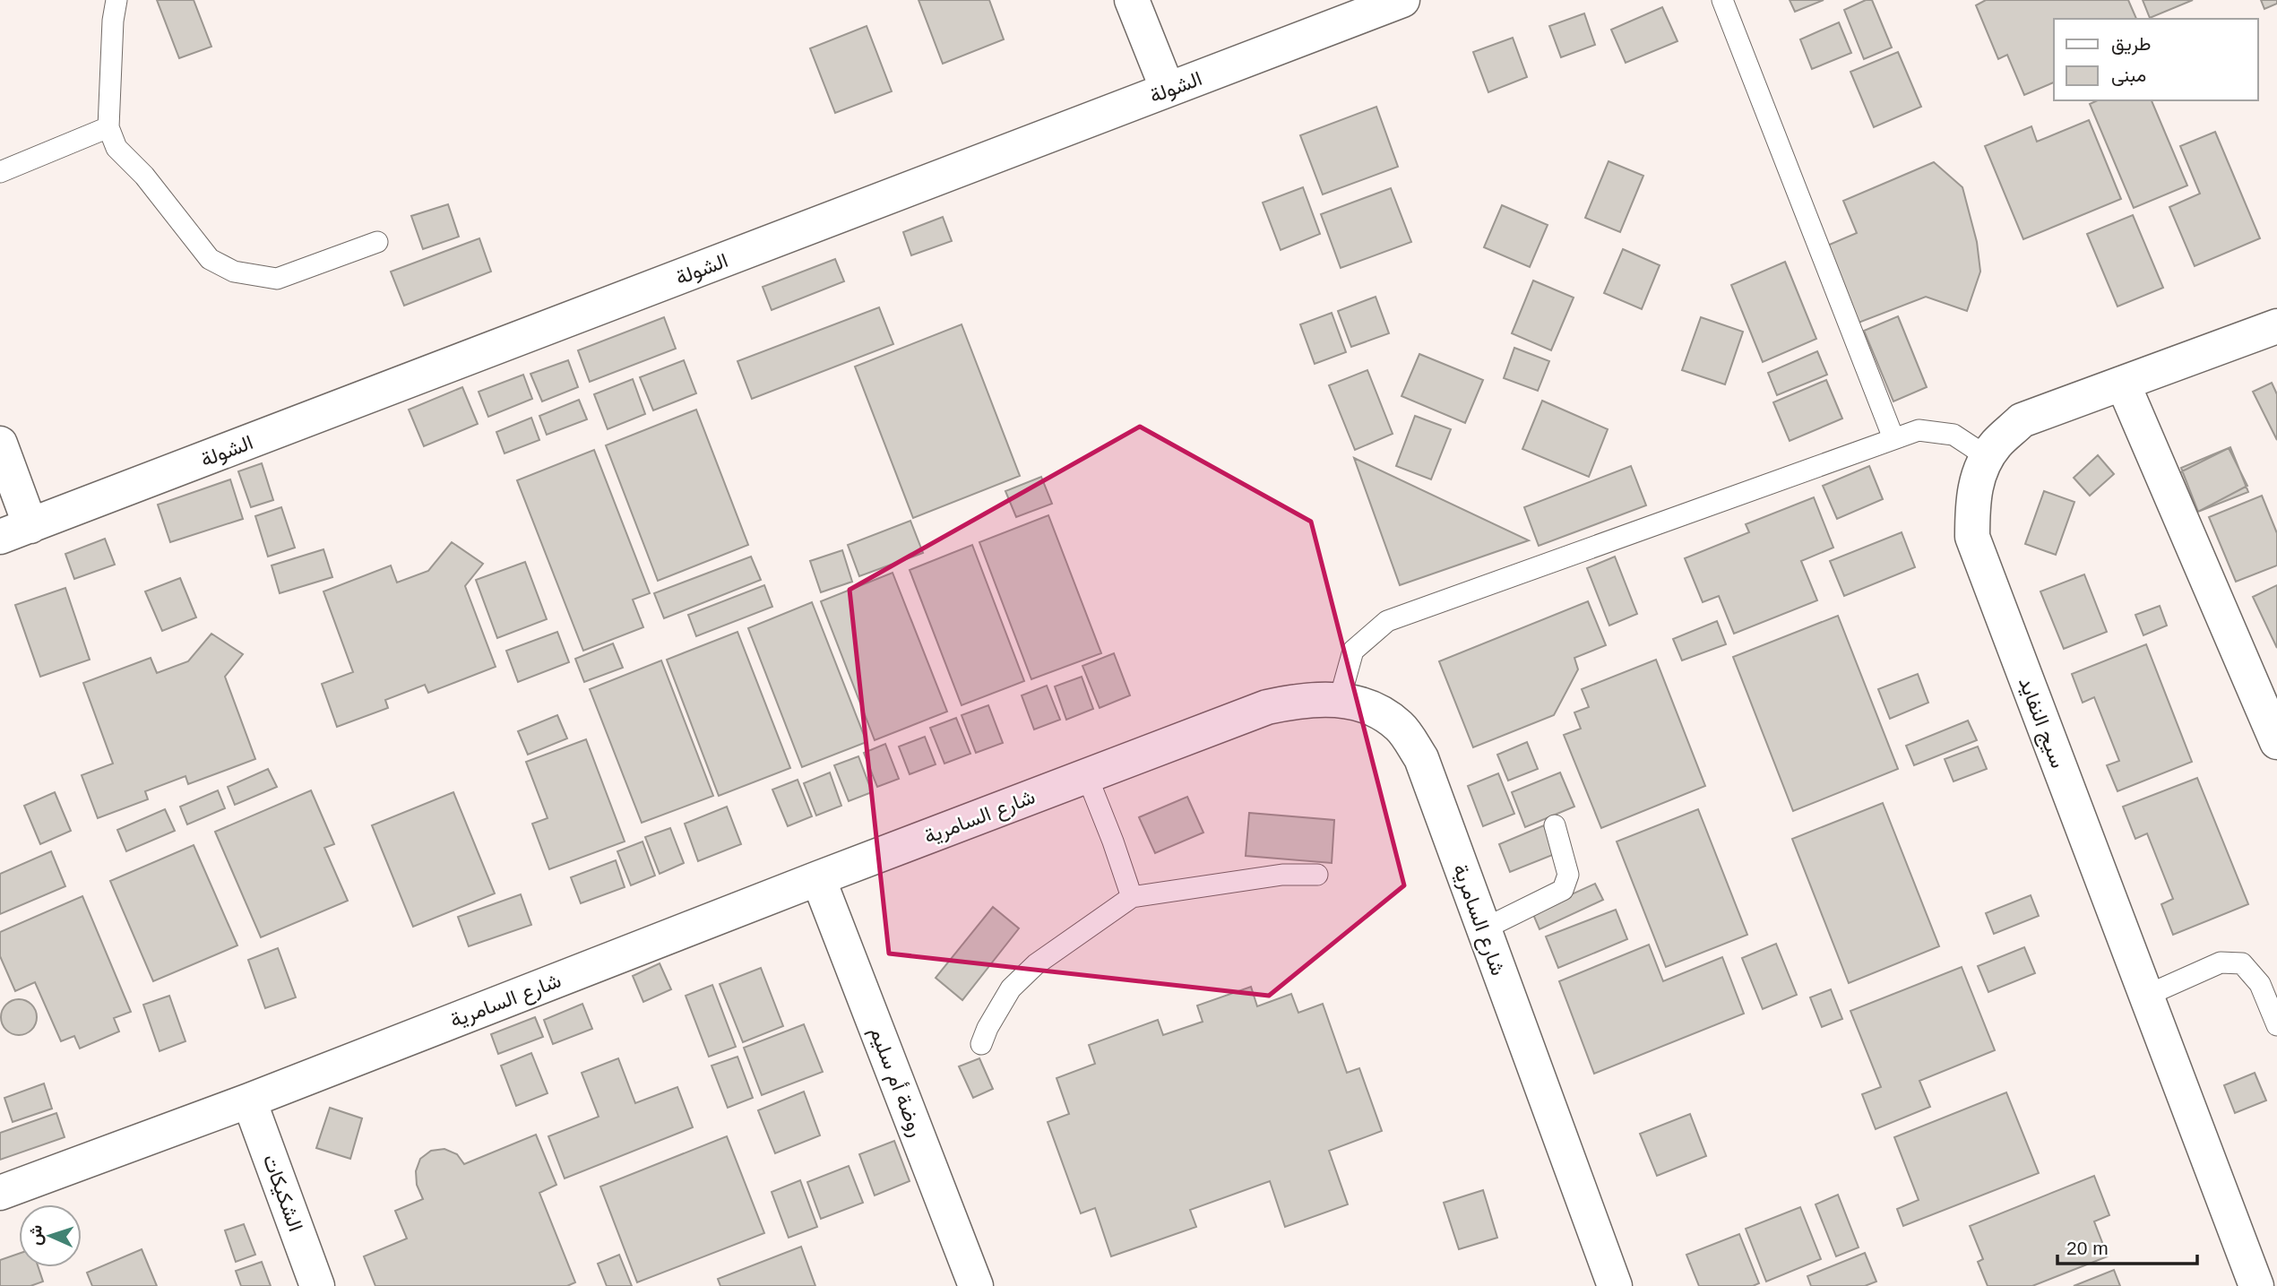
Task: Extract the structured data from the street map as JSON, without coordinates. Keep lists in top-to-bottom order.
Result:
{
  "streets": {
    "street": [
      "الشولة",
      "سيج النفايد",
      "شارع السامرية",
      "روضة أم سليم",
      "الشكيكات"
    ]
  },
  "crossings": [
    ["شارع السامرية", "روضة أم سليم"],
    ["شارع السامرية", "الشكيكات"]
  ],
  "legend": ["طريق", "مبنى"],
  "scale_bar": "20 m",
  "north": "left"
}
